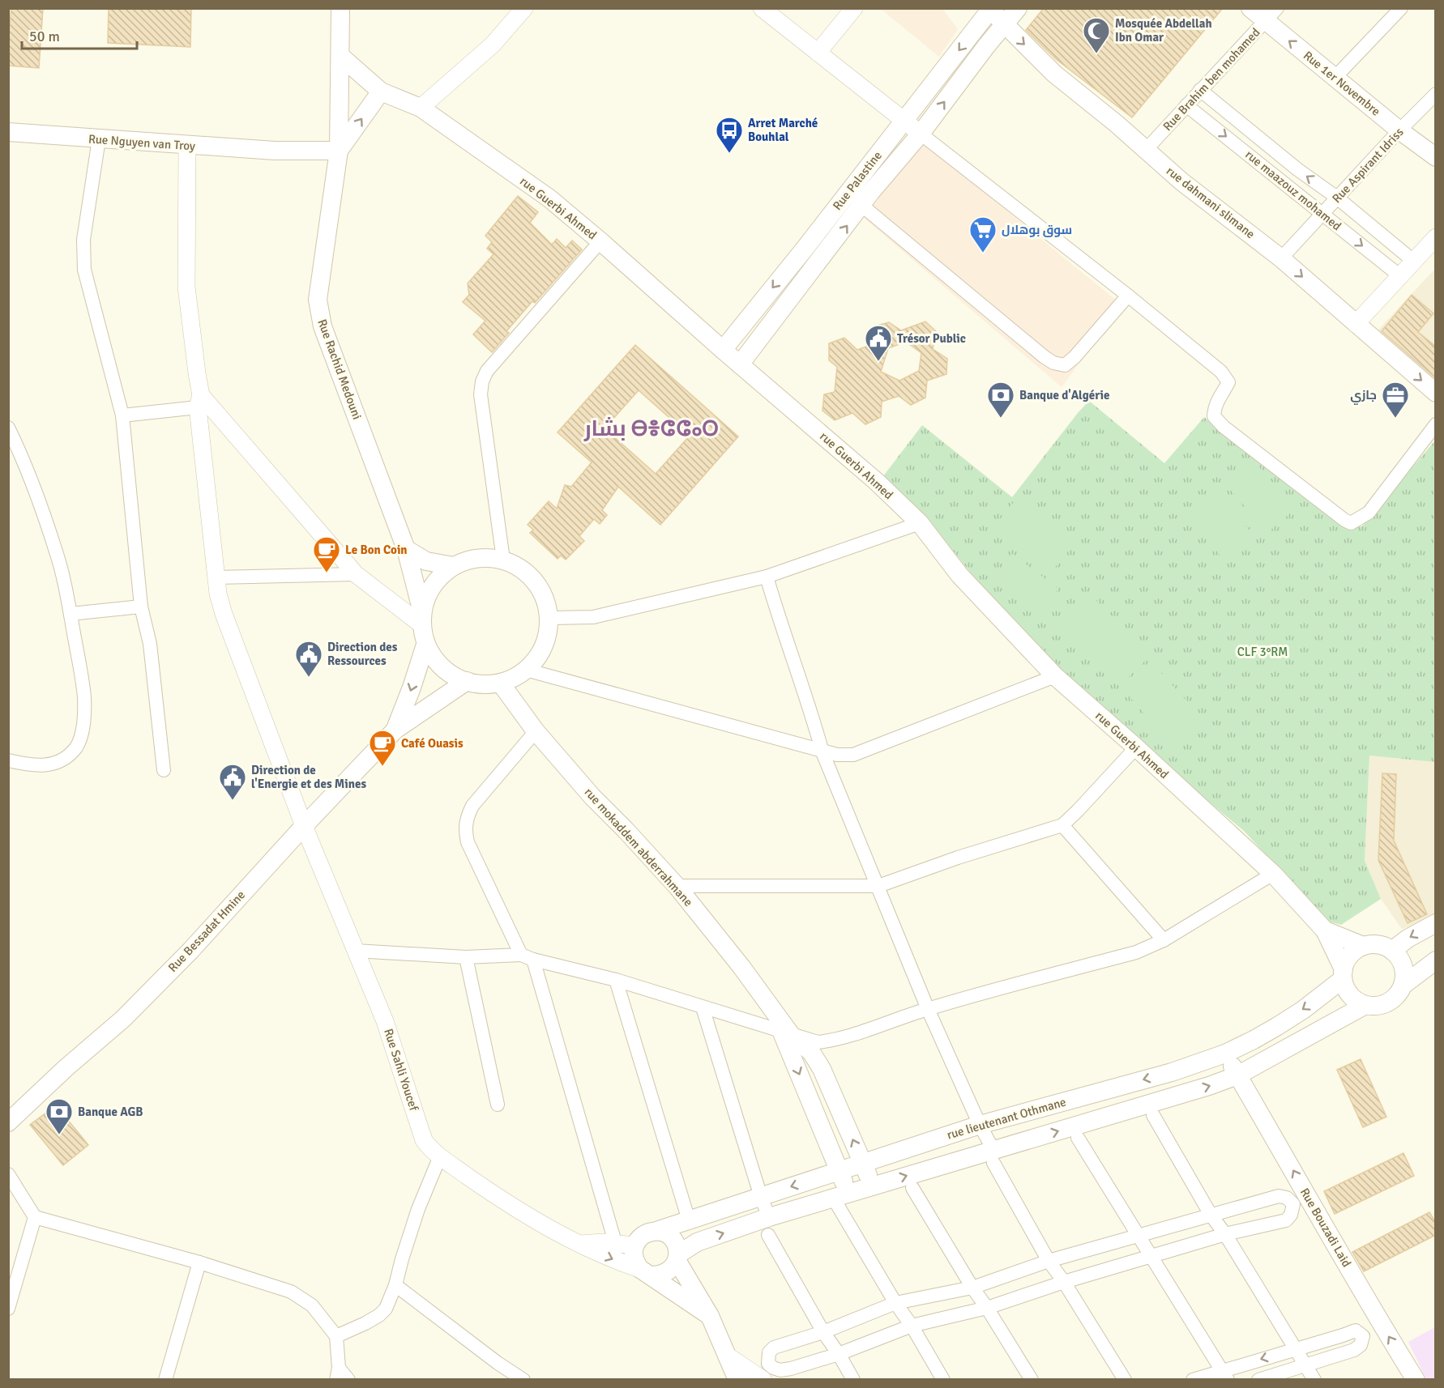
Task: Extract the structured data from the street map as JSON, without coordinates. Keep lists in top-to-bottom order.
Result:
{
  "streets": {
    "main road": [
      "Rue 1er Novembre",
      "Rue Nguyen van Troy",
      "Rue Palastine",
      "rue dahmani slimane",
      "rue Guerbi Ahmed",
      "Rue Rachid Medouni",
      "rue mokaddem abderrahmane",
      "Rue Bessadat Hmine",
      "rue lieutenant Othmane",
      "Rue Bouzadi Laid"
    ],
    "street": [
      "Rue Brahim ben mohamed",
      "Rue Aspirant Idriss",
      "rue maazouz mohamed",
      "Rue Sahli Youcef"
    ]
  },
  "crossings": [
    ["Rue Brahim ben mohamed", "Rue 1er Novembre"],
    ["Rue Brahim ben mohamed", "rue maazouz mohamed"],
    ["Rue Brahim ben mohamed", "rue dahmani slimane"],
    ["Rue 1er Novembre", "Rue Aspirant Idriss"],
    ["Rue Nguyen van Troy", "Rue Rachid Medouni"],
    ["Rue Nguyen van Troy", "Rue Sahli Youcef"],
    ["Rue Aspirant Idriss", "rue maazouz mohamed"],
    ["Rue Aspirant Idriss", "rue dahmani slimane"],
    ["Rue Palastine", "rue dahmani slimane"],
    ["Rue Palastine", "rue Guerbi Ahmed"],
    ["rue Guerbi Ahmed", "Rue Rachid Medouni"],
    ["Rue Rachid Medouni", "rue mokaddem abderrahmane"],
    ["Rue Rachid Medouni", "Rue Bessadat Hmine"],
    ["rue mokaddem abderrahmane", "Rue Bessadat Hmine"],
    ["rue mokaddem abderrahmane", "rue lieutenant Othmane"],
    ["Rue Bessadat Hmine", "Rue Sahli Youcef"],
    ["Rue Sahli Youcef", "rue lieutenant Othmane"],
    ["rue lieutenant Othmane", "Rue Bouzadi Laid"]
  ],
  "one_way": ["Rue 1er Novembre", "rue dahmani slimane", "Rue Bouzadi Laid"],
  "districts": ["بشار ⴱⴻⵛⵛⴰⵔ"],
  "parks": ["CLF 3°RM"],
  "places": {
    "mosque": ["Mosquée Abdellah Ibn Omar"],
    "bus stop": ["Arret Marché Bouhlal"],
    "supermarket": ["سوق بوهلال"],
    "public building": ["Trésor Public", "Direction des Ressources", "Direction de l'Energie et des Mines"],
    "bank": ["Banque d'Algérie", "Banque AGB"],
    "office": ["جازي"],
    "cafe": ["Le Bon Coin", "Café Ouasis"]
  },
  "scale_bar": "50 m"
}
